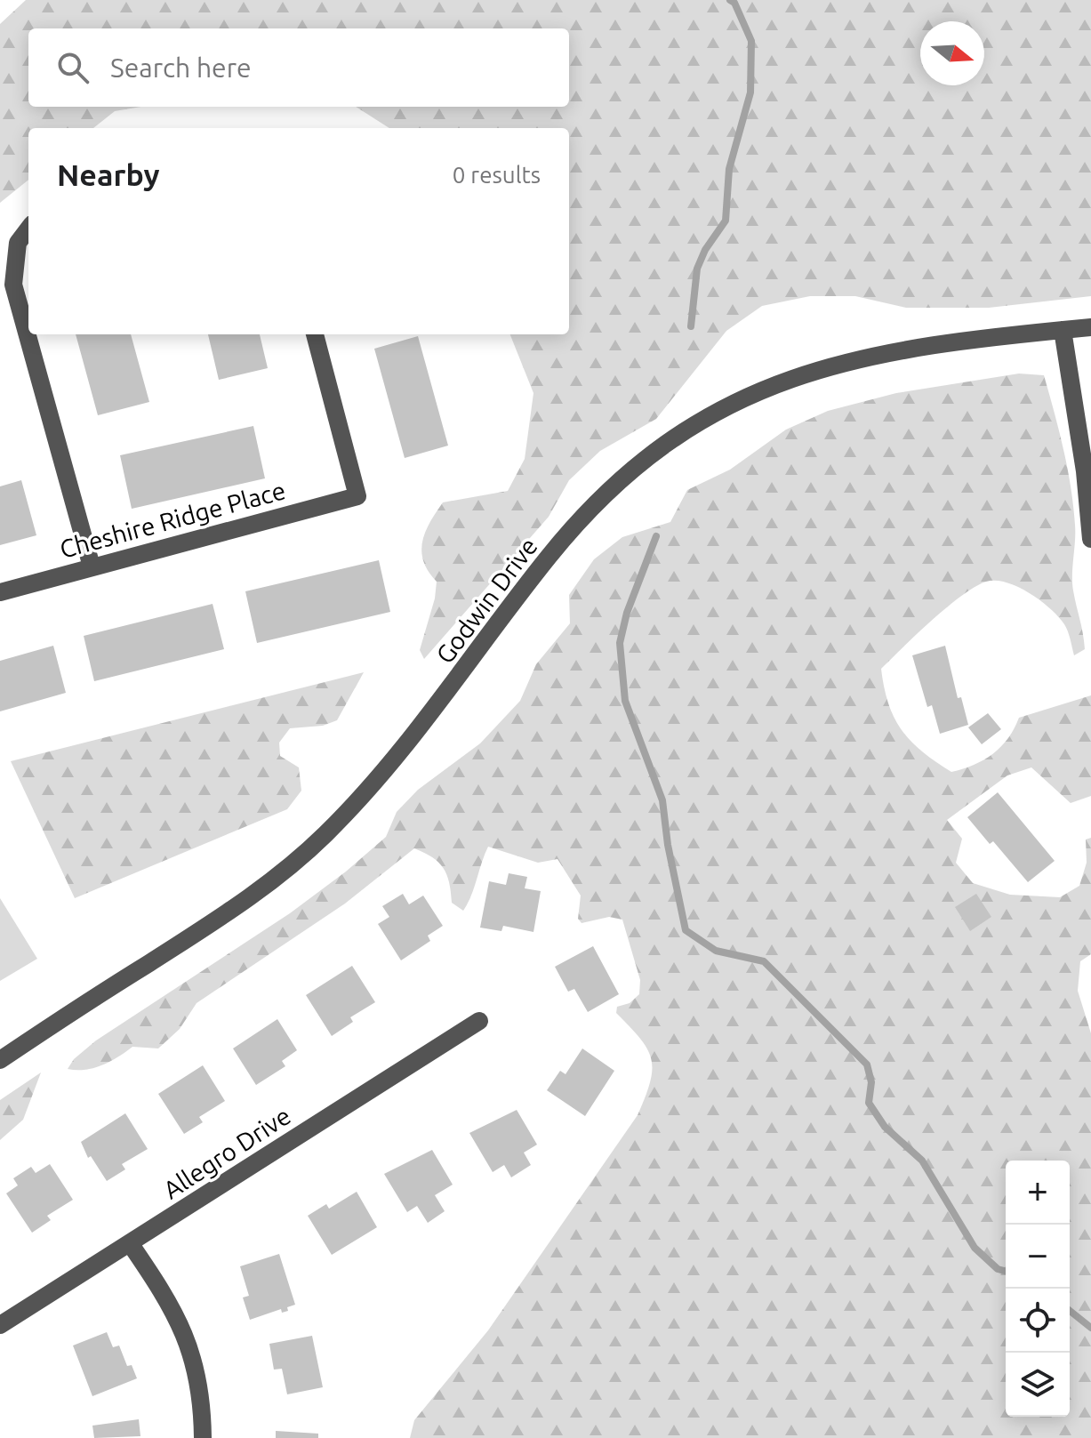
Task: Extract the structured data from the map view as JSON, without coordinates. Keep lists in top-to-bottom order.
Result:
{
  "streets": {
    "street": ["Cheshire Ridge Place", "Godwin Drive", "Allegro Drive"]
  },
  "north": "right",
  "page": {
    "search": "Search here",
    "heading": ["Nearby", "0 results"],
    "map_buttons": ["+", "−"]
  }
}
